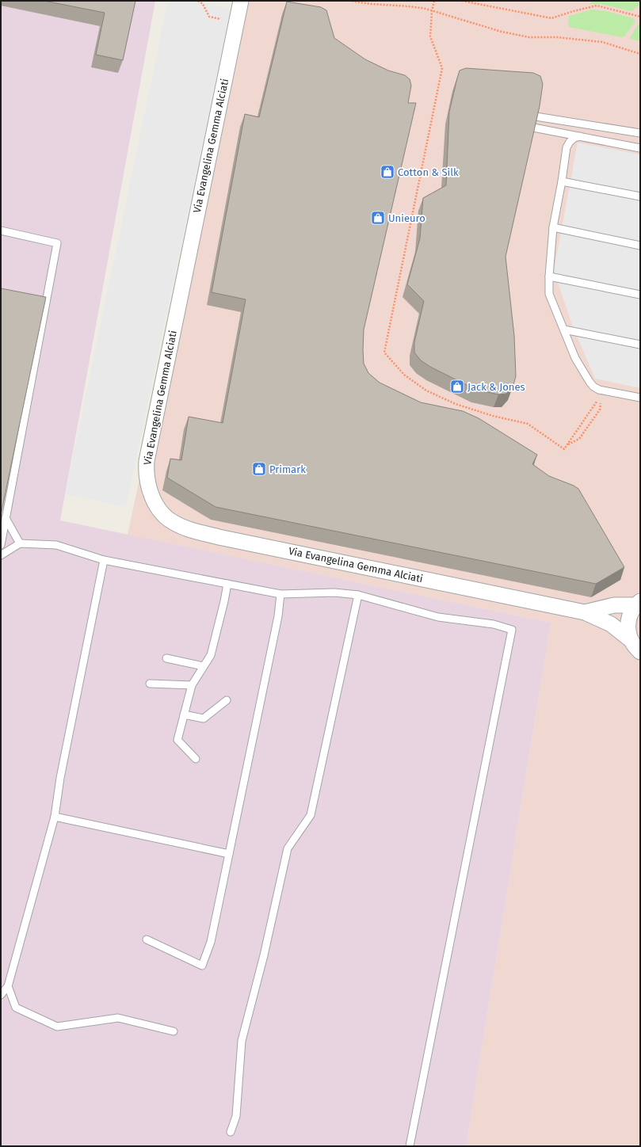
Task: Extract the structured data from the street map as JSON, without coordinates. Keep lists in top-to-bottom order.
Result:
{
  "streets": {
    "street": ["Via Evangelina Gemma Alciati"]
  },
  "places": {
    "shop": [
      "Cotton & Silk",
      "Unieuro",
      "Jack & Jones",
      "Primark"
    ]
  }
}
